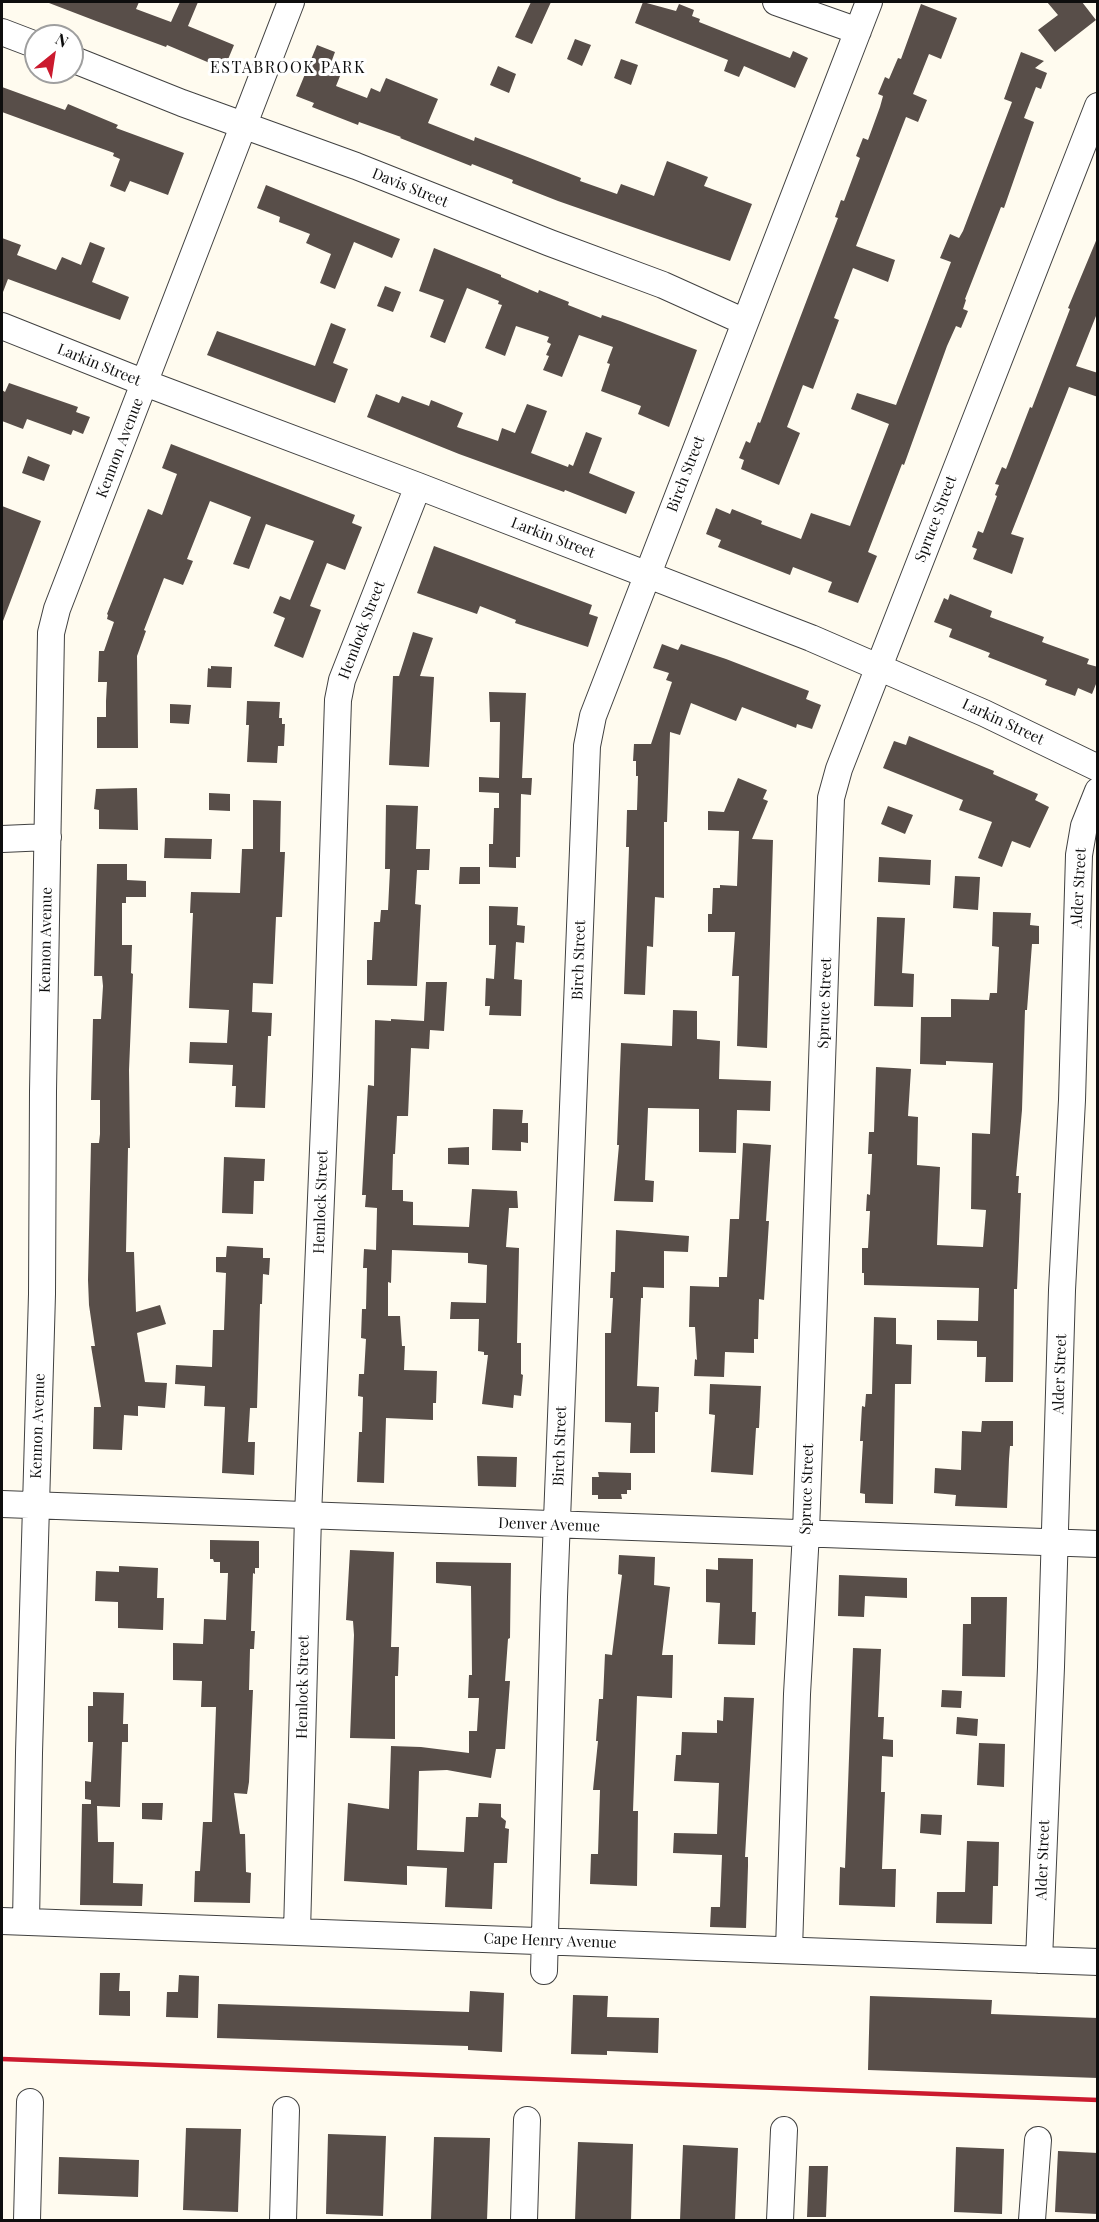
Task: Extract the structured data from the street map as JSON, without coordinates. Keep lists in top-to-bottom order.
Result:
{
  "streets": {
    "street": [
      "Davis Street",
      "Larkin Street",
      "Kennon Avenue",
      "Birch Street",
      "Spruce Street",
      "Hemlock Street",
      "Alder Street",
      "Denver Avenue",
      "Cape Henry Avenue"
    ]
  },
  "crossings": [
    ["Davis Street", "Kennon Avenue"],
    ["Davis Street", "Birch Street"],
    ["Larkin Street", "Kennon Avenue"],
    ["Larkin Street", "Birch Street"],
    ["Larkin Street", "Spruce Street"],
    ["Larkin Street", "Hemlock Street"],
    ["Kennon Avenue", "Denver Avenue"],
    ["Kennon Avenue", "Cape Henry Avenue"],
    ["Birch Street", "Denver Avenue"],
    ["Birch Street", "Cape Henry Avenue"],
    ["Spruce Street", "Denver Avenue"],
    ["Spruce Street", "Cape Henry Avenue"],
    ["Hemlock Street", "Denver Avenue"],
    ["Hemlock Street", "Cape Henry Avenue"],
    ["Alder Street", "Denver Avenue"],
    ["Alder Street", "Cape Henry Avenue"]
  ],
  "districts": ["ESTABROOK PARK"],
  "north": "top right"
}
